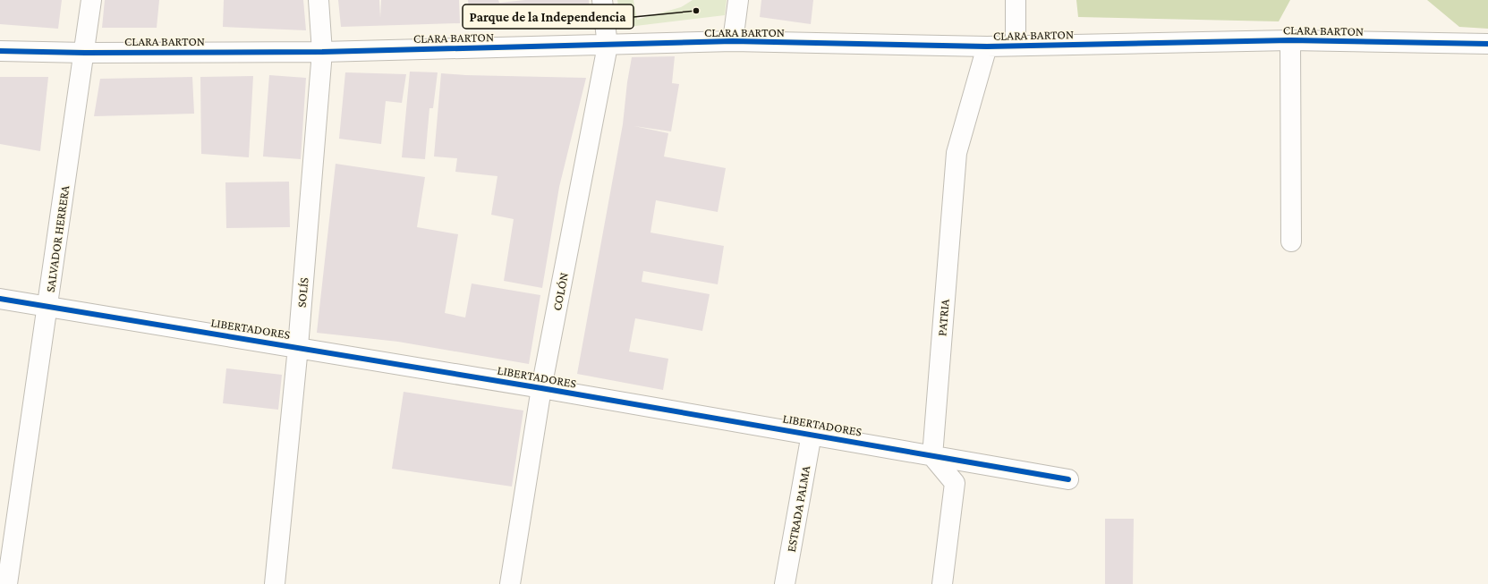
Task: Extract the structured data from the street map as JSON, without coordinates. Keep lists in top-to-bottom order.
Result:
{
  "streets": {
    "street": [
      "CLARA BARTON",
      "SALVADOR HERRERA",
      "COLÓN",
      "SOLÍS",
      "PATRIA",
      "LIBERTADORES",
      "ESTRADA PALMA"
    ]
  },
  "crossings": [
    ["CLARA BARTON", "SALVADOR HERRERA"],
    ["CLARA BARTON", "COLÓN"],
    ["CLARA BARTON", "SOLÍS"],
    ["CLARA BARTON", "PATRIA"],
    ["SALVADOR HERRERA", "LIBERTADORES"],
    ["COLÓN", "LIBERTADORES"],
    ["SOLÍS", "LIBERTADORES"],
    ["PATRIA", "LIBERTADORES"],
    ["LIBERTADORES", "ESTRADA PALMA"]
  ],
  "places": ["Parque de la Independencia"]
}
